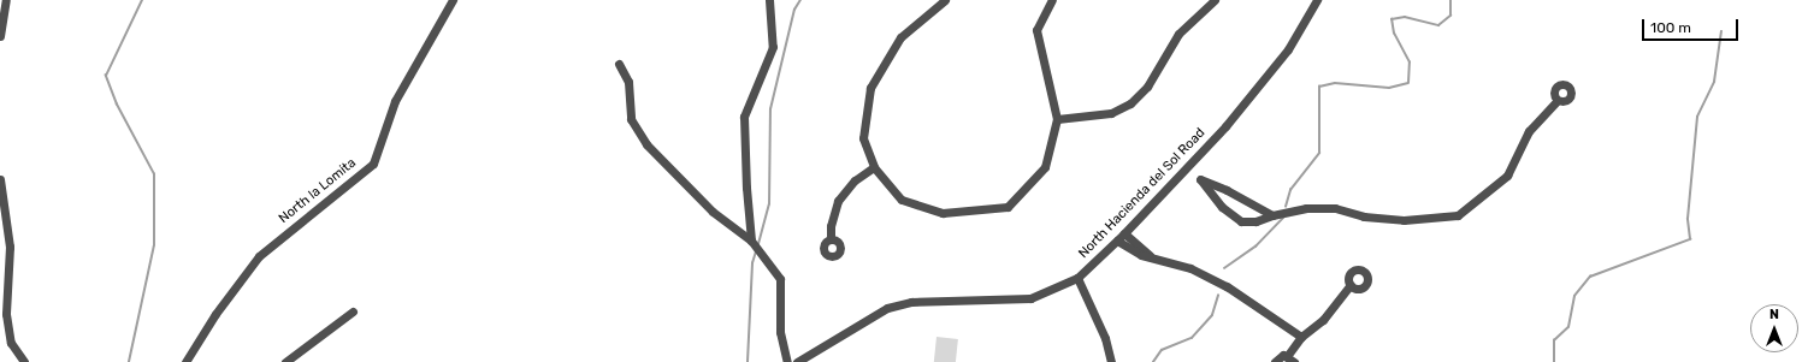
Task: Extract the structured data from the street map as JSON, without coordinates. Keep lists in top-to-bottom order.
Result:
{
  "streets": {
    "street": ["North la Lomita", "North Hacienda del Sol Road"]
  },
  "scale_bar": "100 m",
  "north": "top"
}
